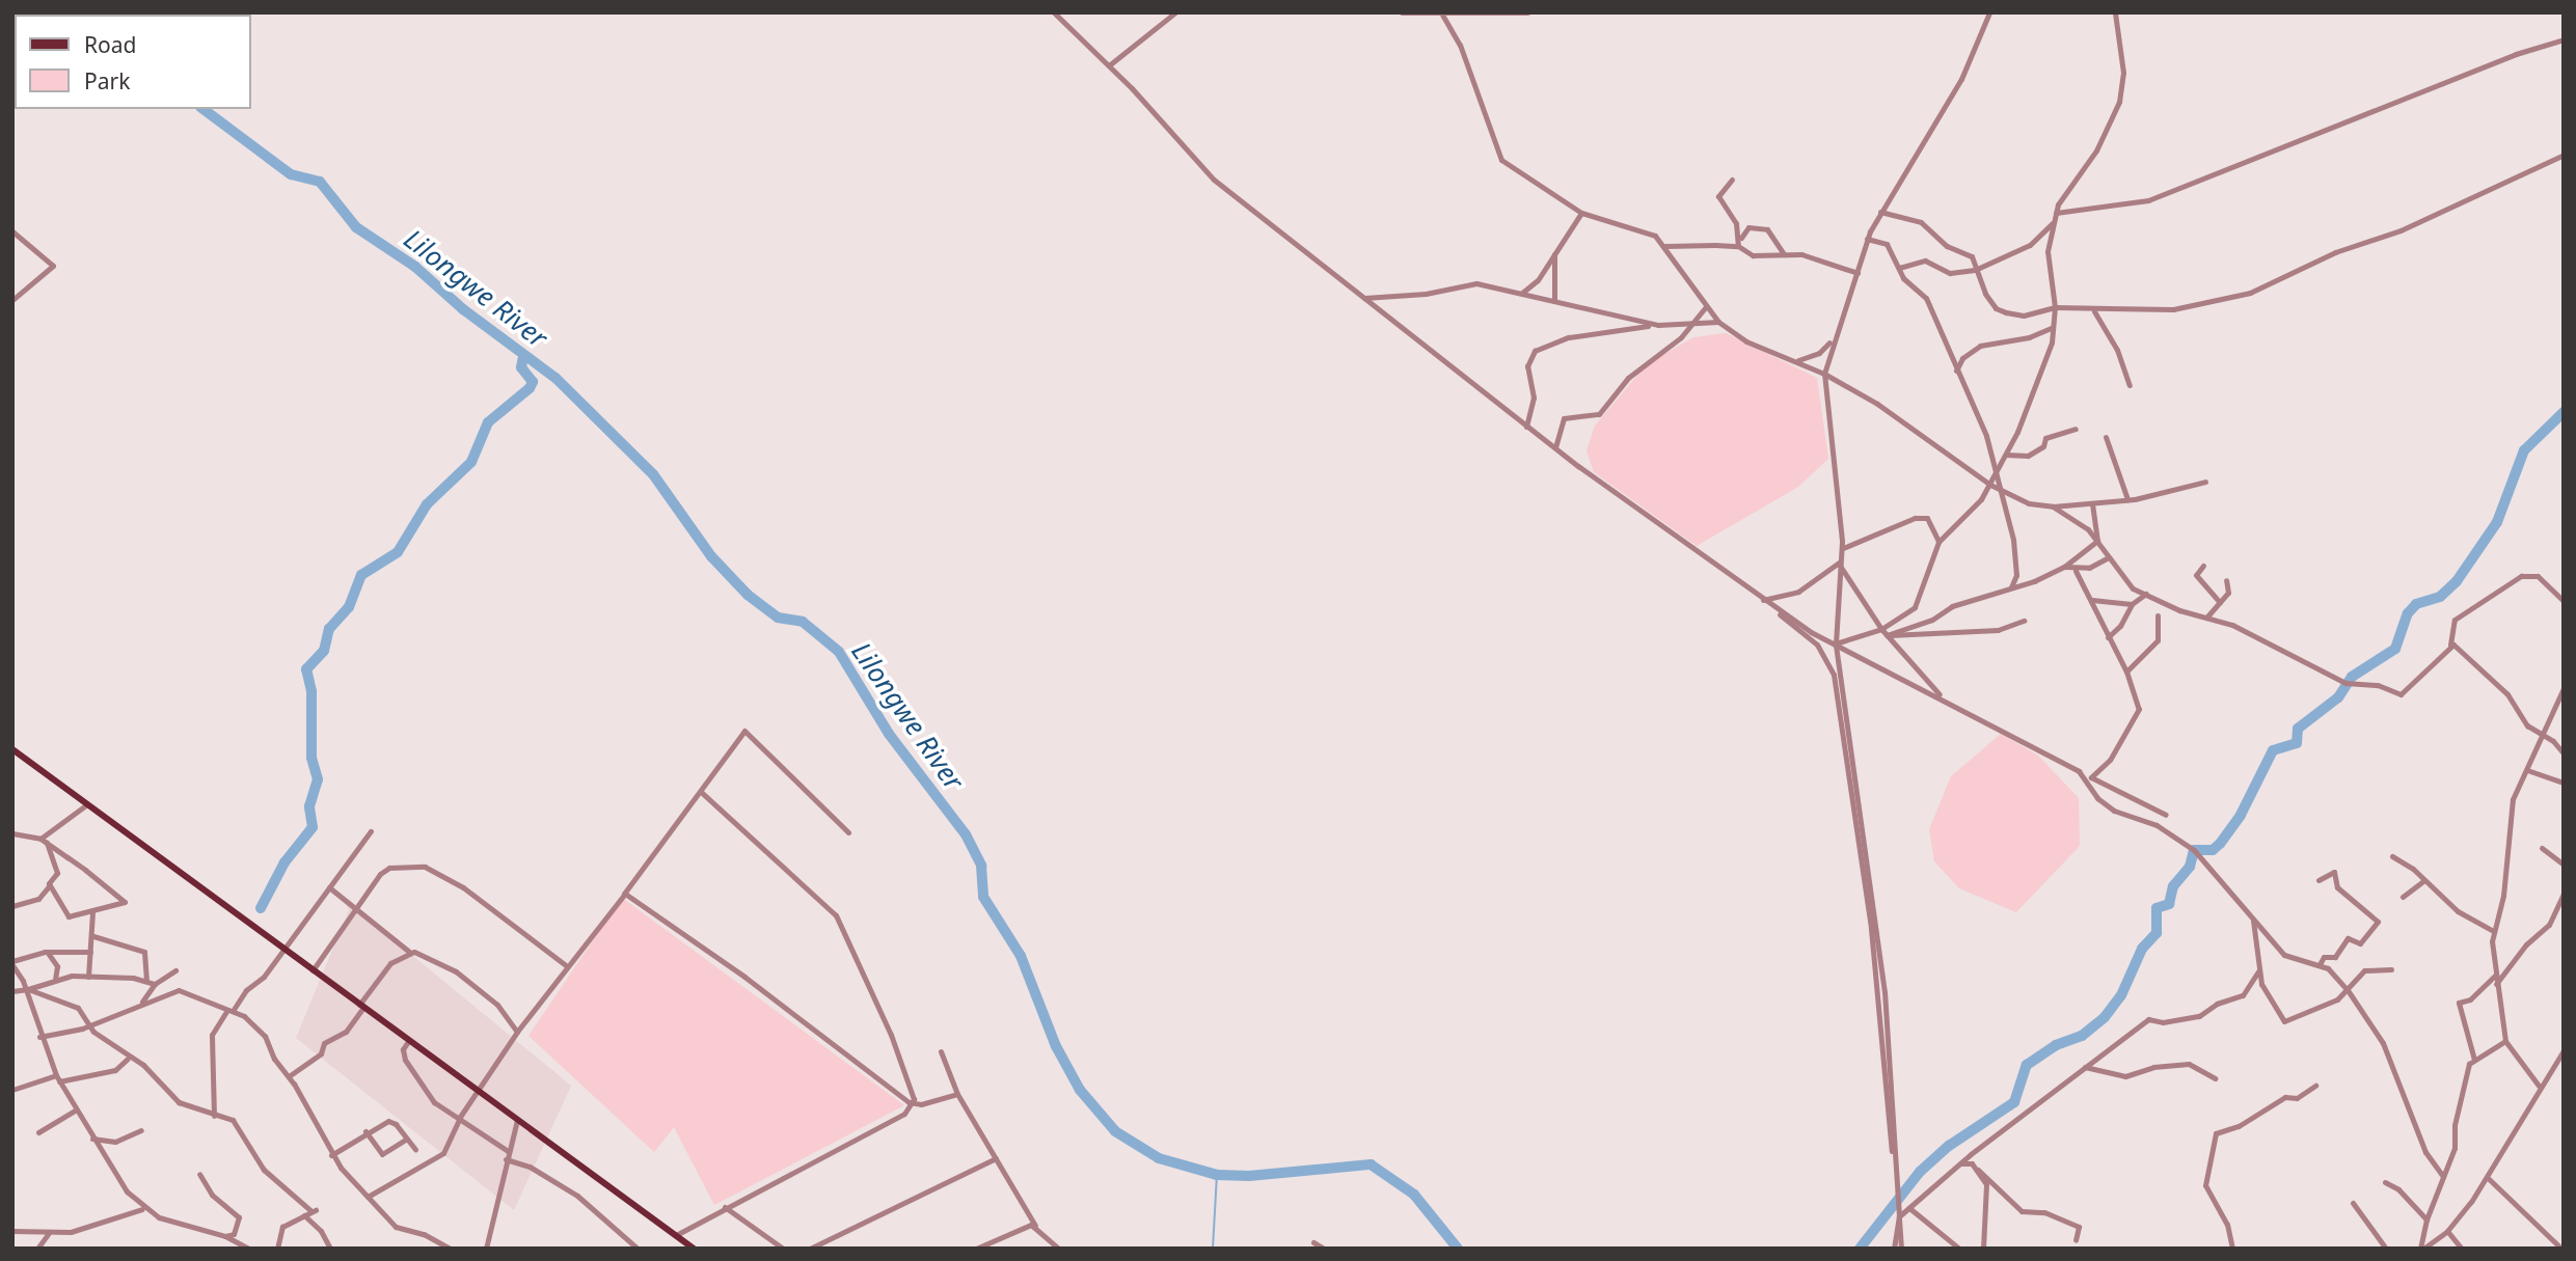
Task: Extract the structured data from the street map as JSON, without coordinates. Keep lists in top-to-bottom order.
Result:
{
  "water": ["Lilongwe River"],
  "legend": ["Road", "Park"]
}
